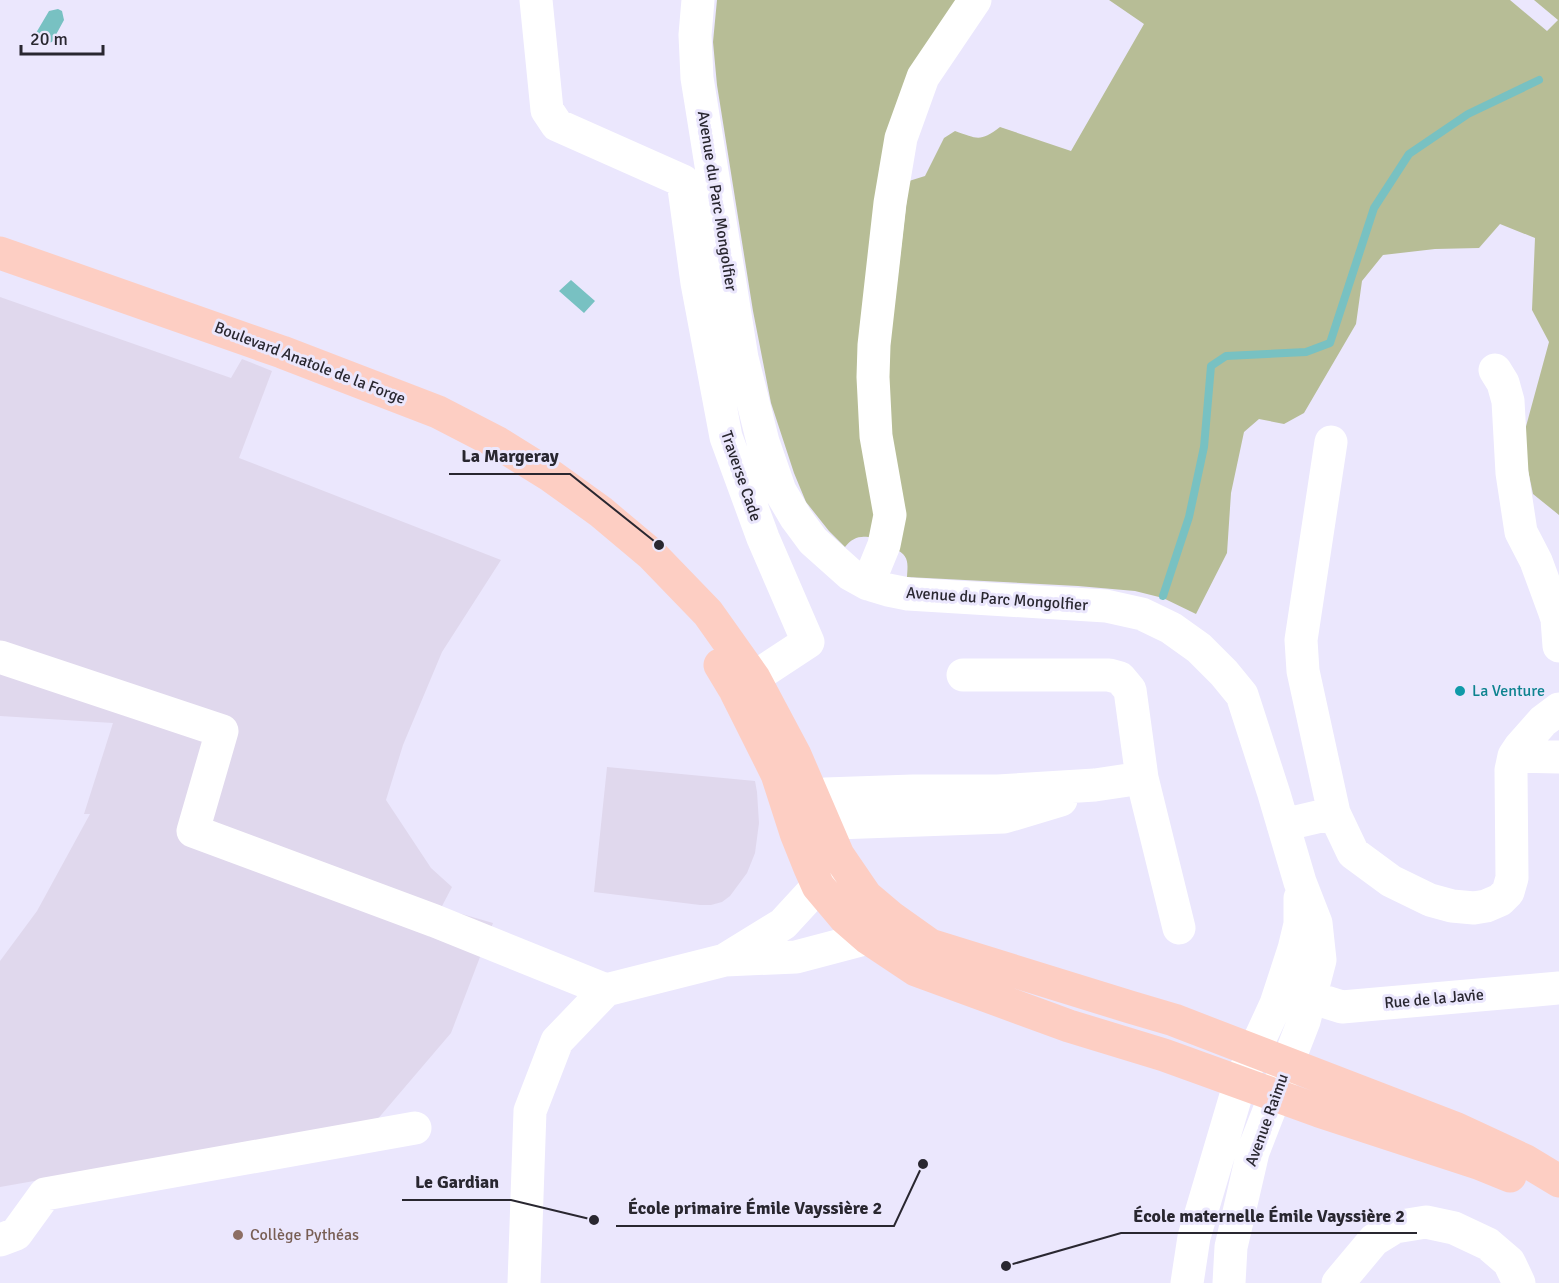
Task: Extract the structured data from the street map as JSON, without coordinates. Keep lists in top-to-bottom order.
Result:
{
  "streets": {
    "main road": ["Boulevard Anatole de la Forge"],
    "street": [
      "Avenue du Parc Mongolfier",
      "Traverse Cade",
      "Rue de la Javie",
      "Avenue Raimu"
    ]
  },
  "crossings": [
    ["Avenue du Parc Mongolfier", "Rue de la Javie"],
    ["Avenue du Parc Mongolfier", "Avenue Raimu"],
    ["Boulevard Anatole de la Forge", "Traverse Cade"]
  ],
  "places": [
    "La Margeray",
    "La Venture",
    "École primaire Émile Vayssière 2",
    "Le Gardian",
    "Collège Pythéas",
    "École maternelle Émile Vayssière 2"
  ],
  "scale_bar": "20 m"
}
